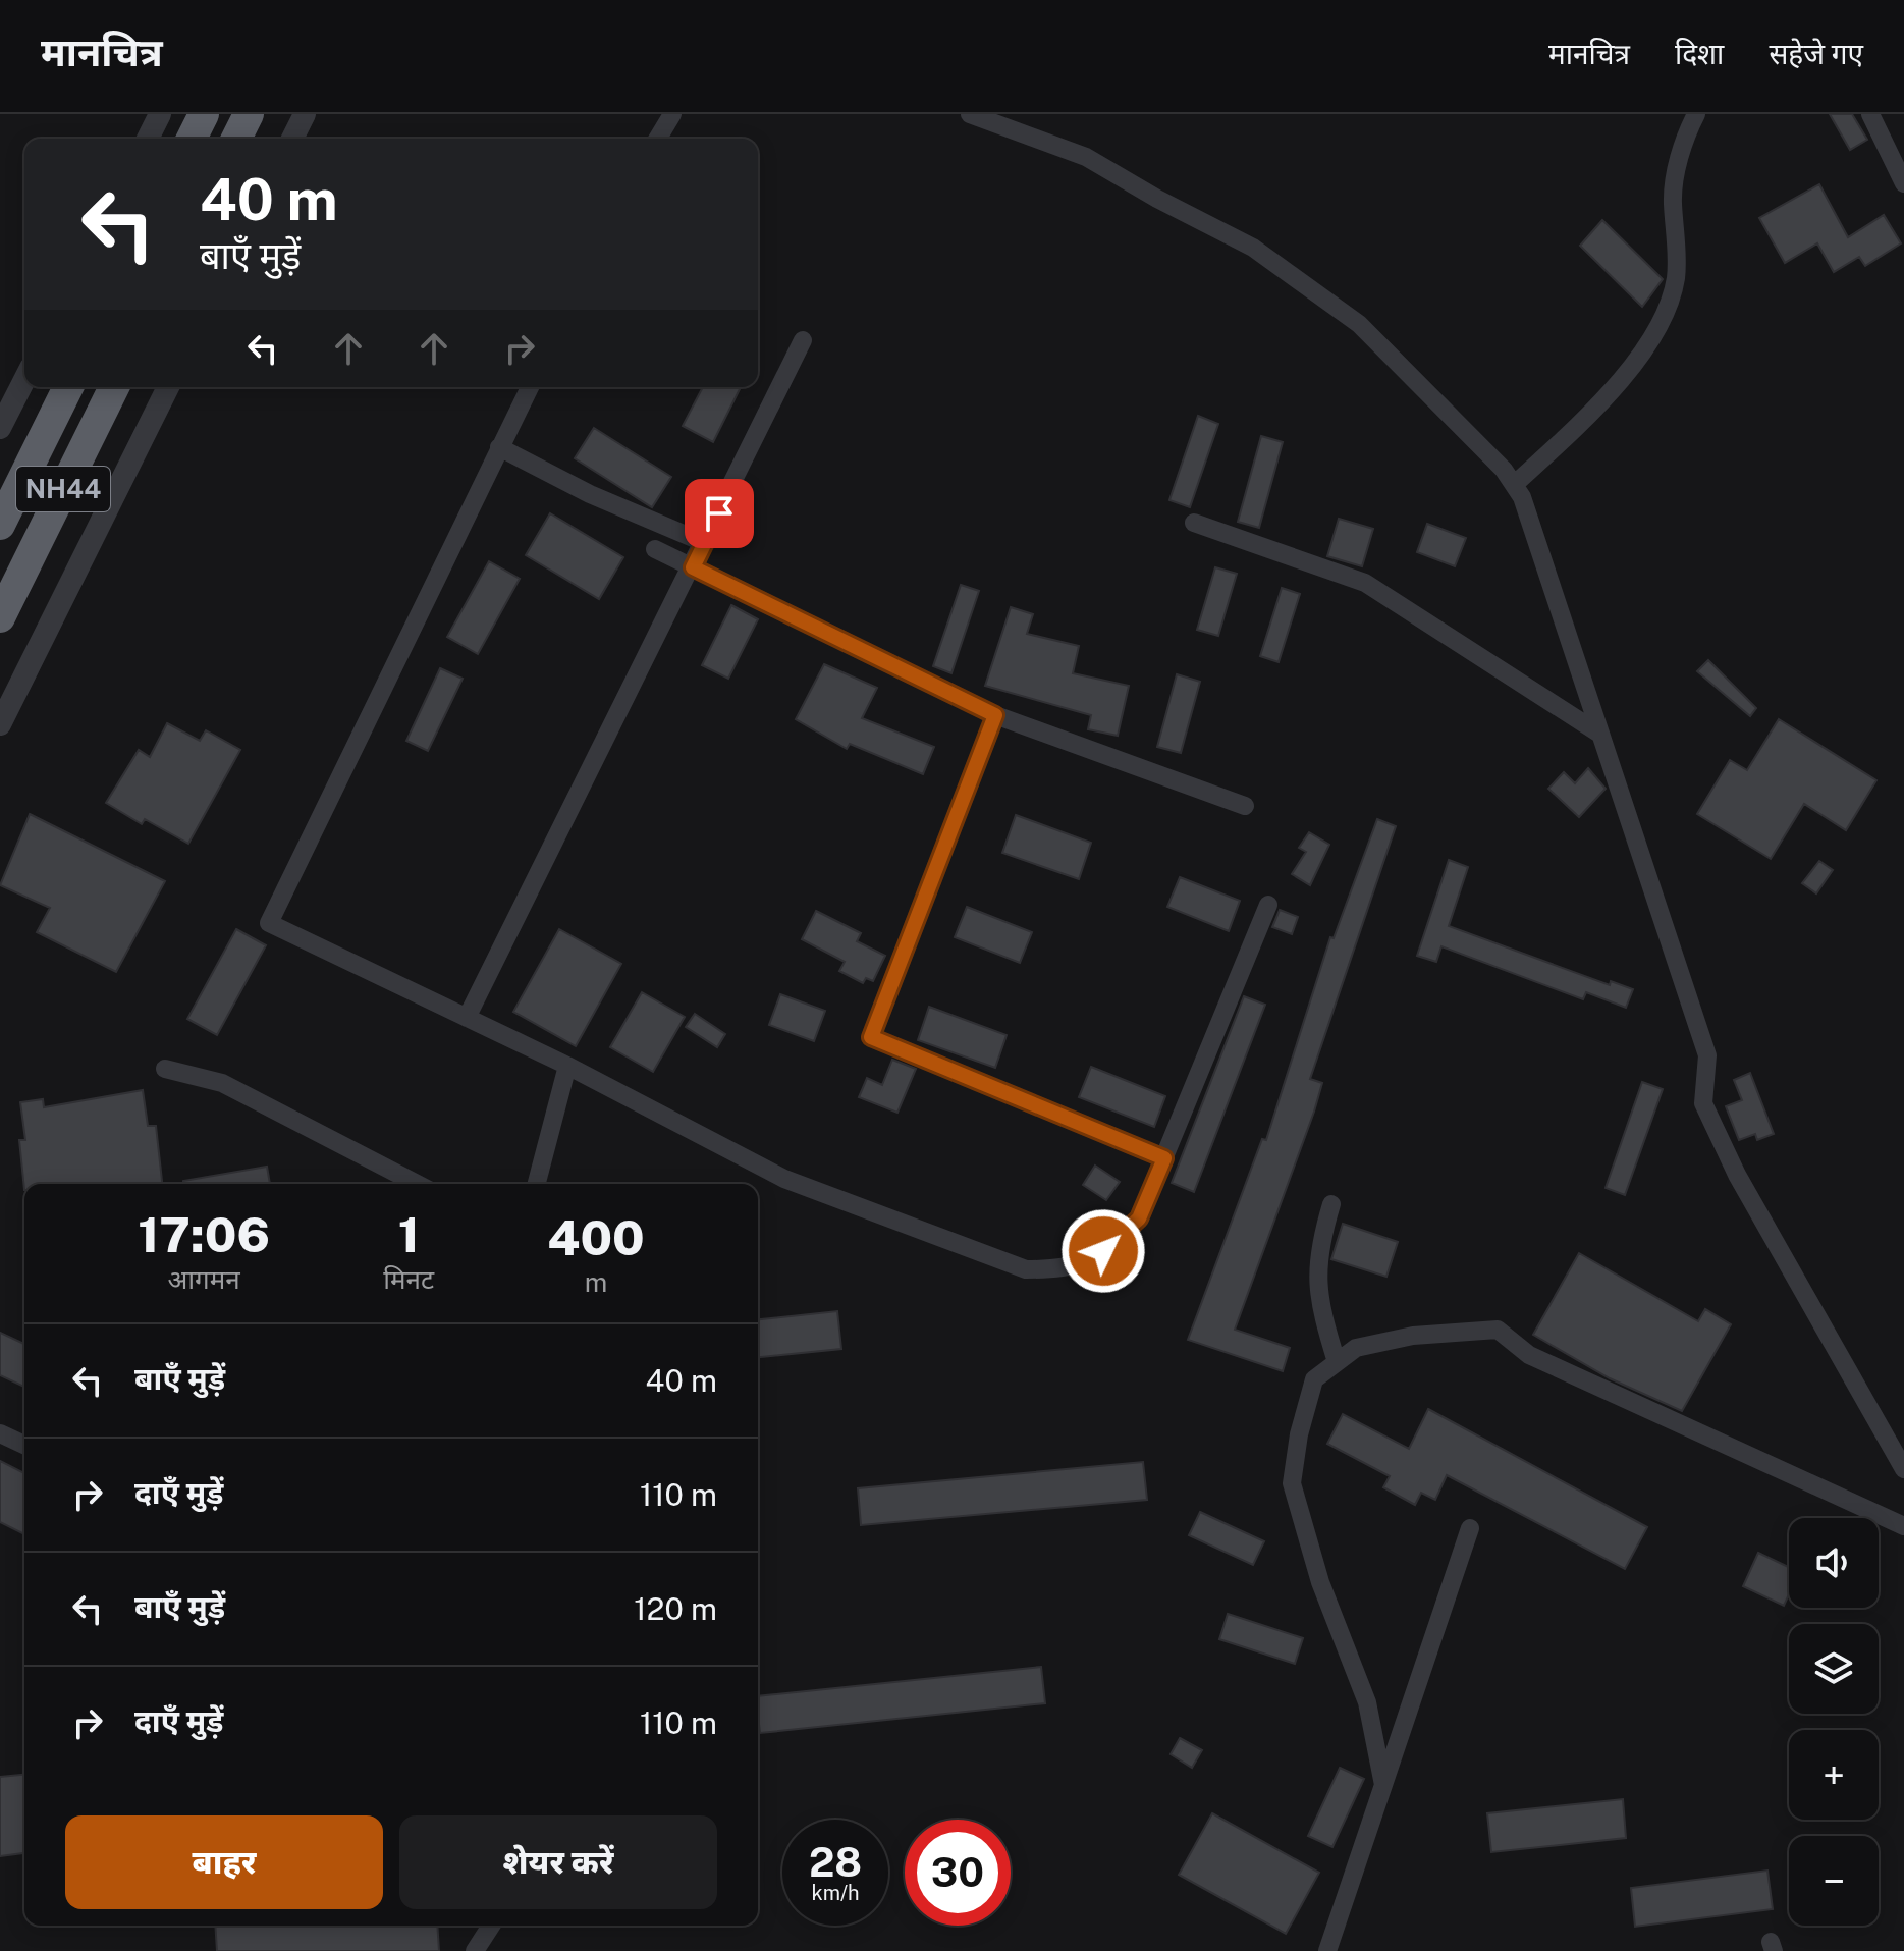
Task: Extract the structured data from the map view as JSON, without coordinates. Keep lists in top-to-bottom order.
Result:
{
  "streets": {
    "highway": ["NH44"]
  },
  "page": {
    "header": "मानचित्र",
    "nav": ["मानचित्र", "दिशा", "सहेजे गए"],
    "turn": ["40 m", "बाएँ मुड़ें"],
    "eta": [
      "17:06",
      "आगमन",
      "1",
      "मिनट",
      "400",
      "m"
    ],
    "list": [
      {
        "name": "बाएँ मुड़ें",
        "value": "40 m"
      },
      {
        "name": "दाएँ मुड़ें",
        "value": "110 m"
      },
      {
        "name": "बाएँ मुड़ें",
        "value": "120 m"
      },
      {
        "name": "दाएँ मुड़ें",
        "value": "110 m"
      }
    ],
    "map_buttons": ["+", "−"],
    "buttons": ["बाहर", "शेयर करें"],
    "speed": "28 km/h",
    "limit": "30"
  }
}
